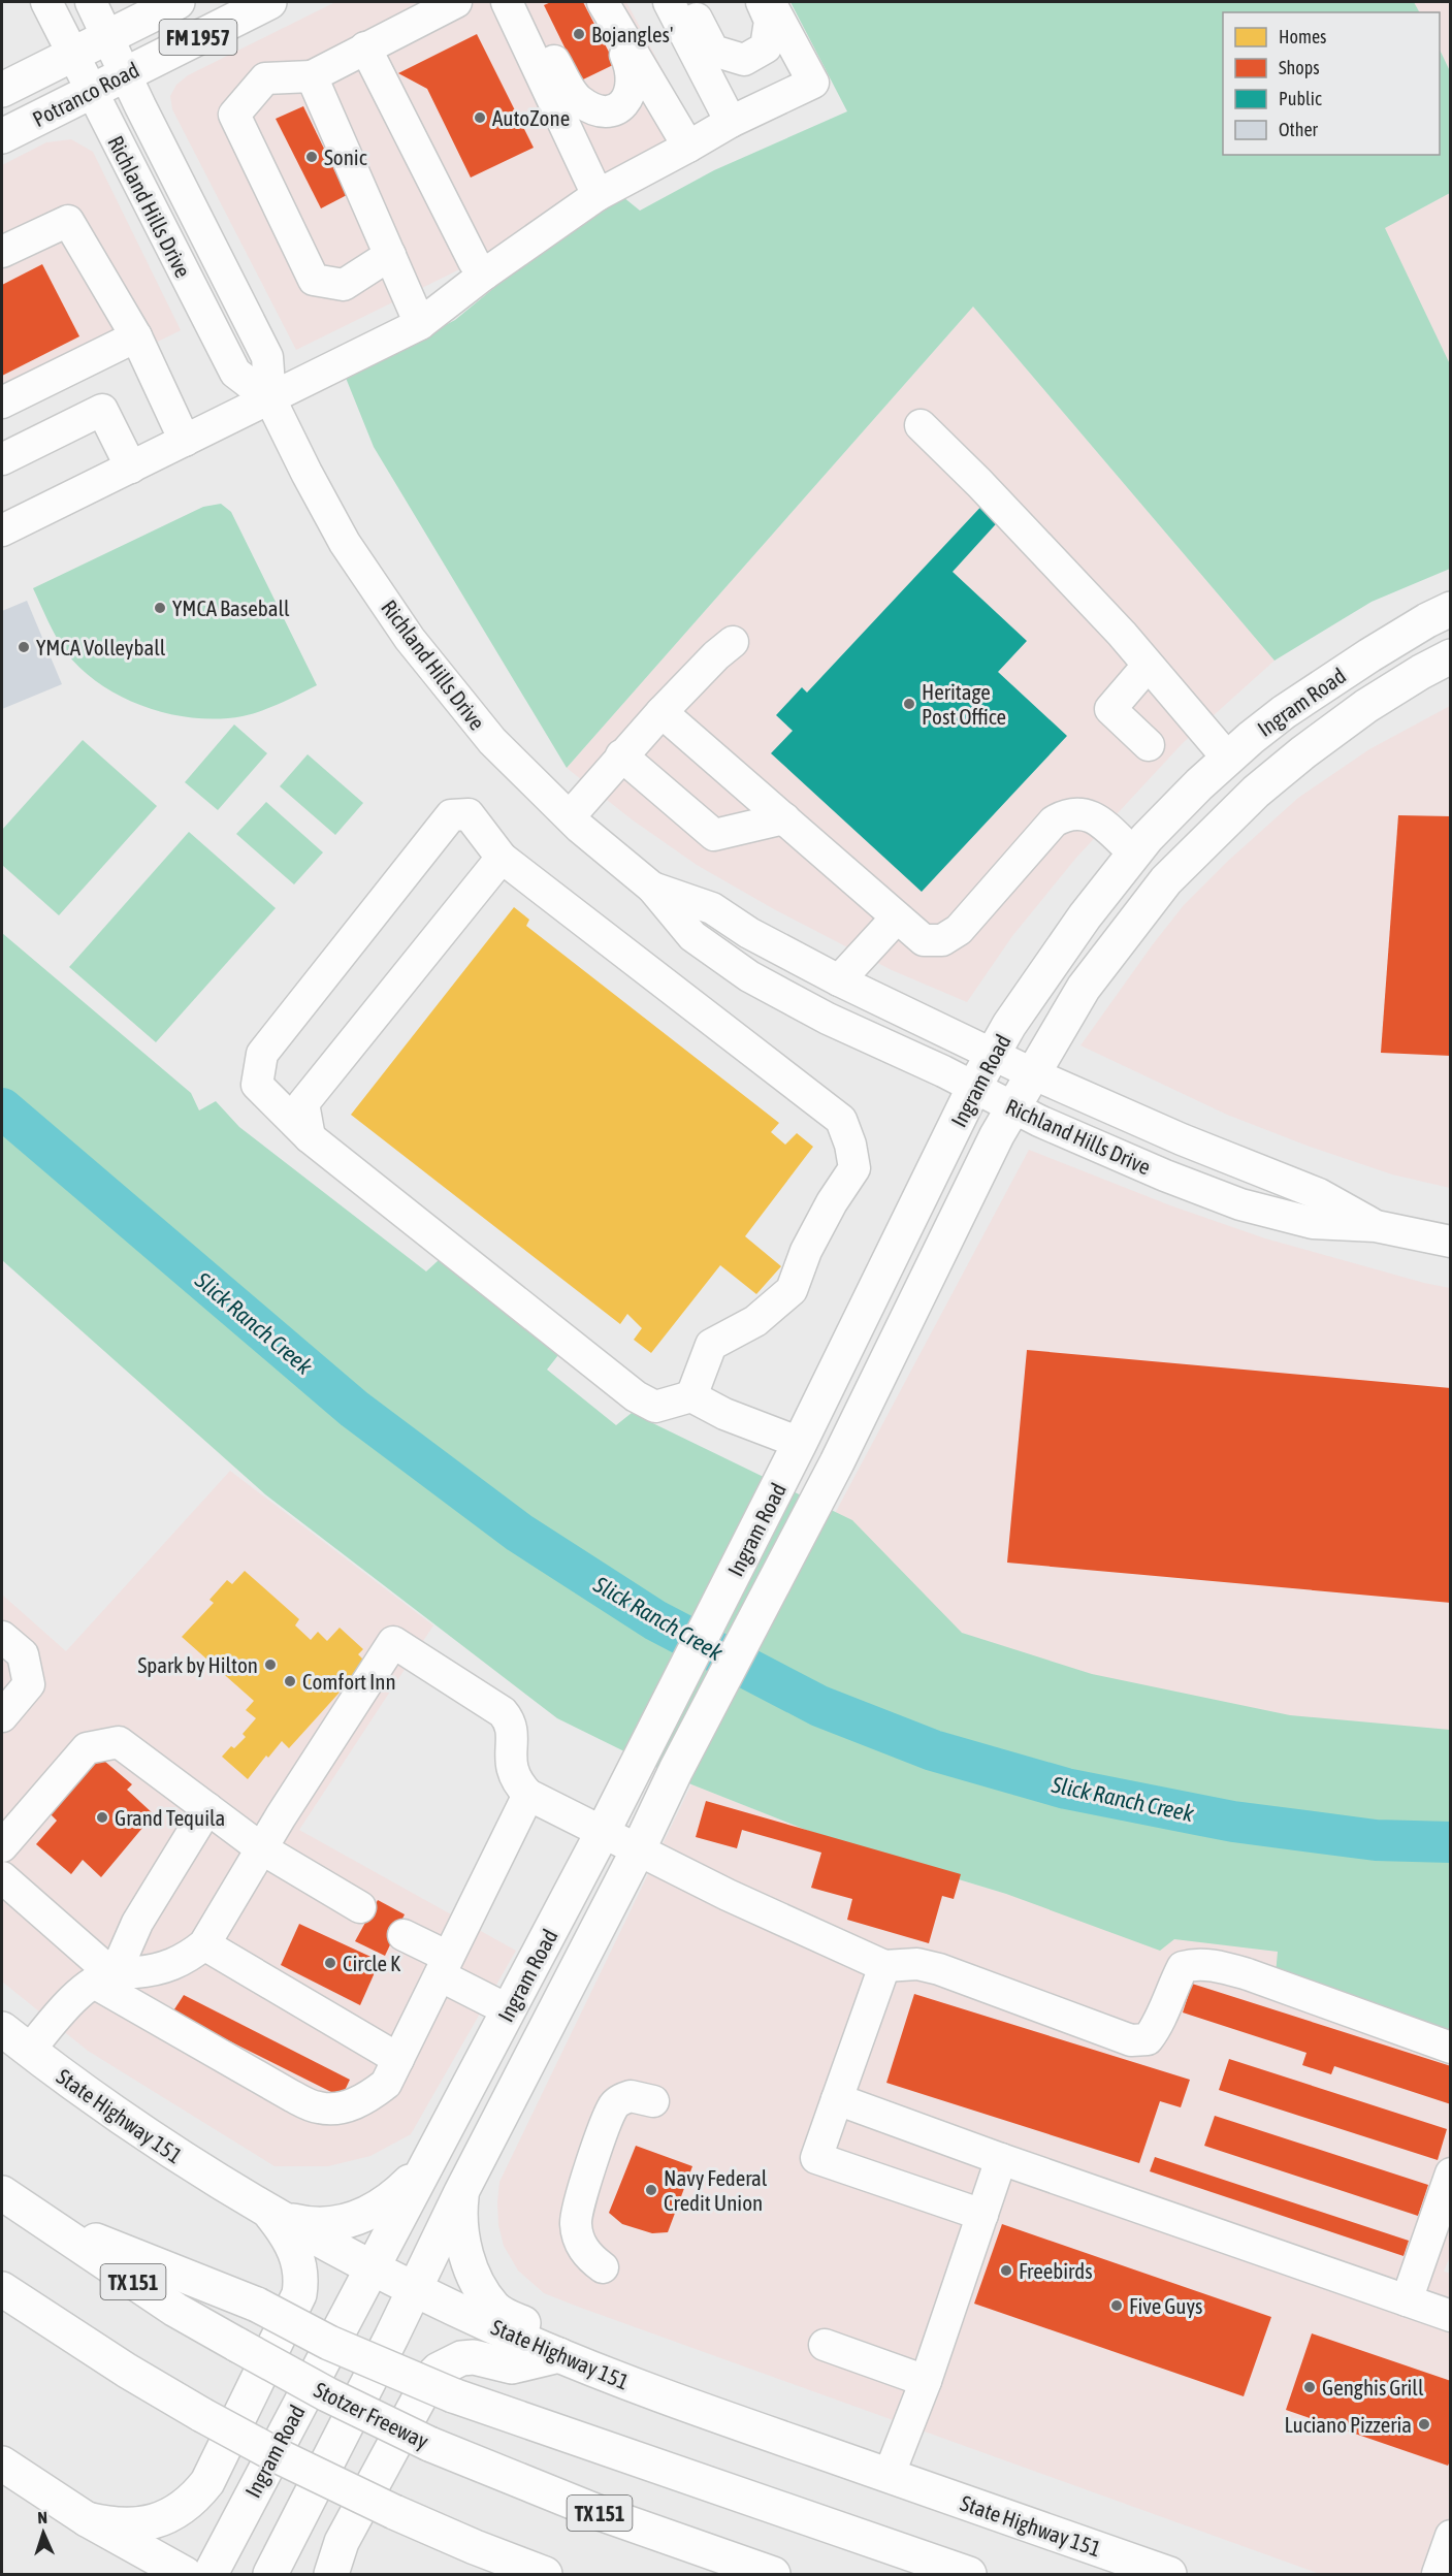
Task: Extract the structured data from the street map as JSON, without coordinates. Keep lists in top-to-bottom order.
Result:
{
  "streets": {
    "main road": [
      "FM 1957",
      "Potranco Road",
      "Ingram Road",
      "State Highway 151",
      "TX 151",
      "Stotzer Freeway"
    ],
    "street": ["Richland Hills Drive"]
  },
  "crossings": [
    ["Potranco Road", "Richland Hills Drive"],
    ["Richland Hills Drive", "Ingram Road"],
    ["Ingram Road", "State Highway 151"]
  ],
  "water": ["Slick Ranch Creek"],
  "places": [
    "Bojangles'",
    "AutoZone",
    "Sonic",
    "YMCA Baseball",
    "YMCA Volleyball",
    "Heritage Post Office",
    "Spark by Hilton",
    "Comfort Inn",
    "Grand Tequila",
    "Circle K",
    "Navy Federal Credit Union",
    "Freebirds",
    "Five Guys",
    "Genghis Grill",
    "Luciano Pizzeria"
  ],
  "legend": [
    "Homes",
    "Shops",
    "Public",
    "Other"
  ],
  "north": "top"
}
